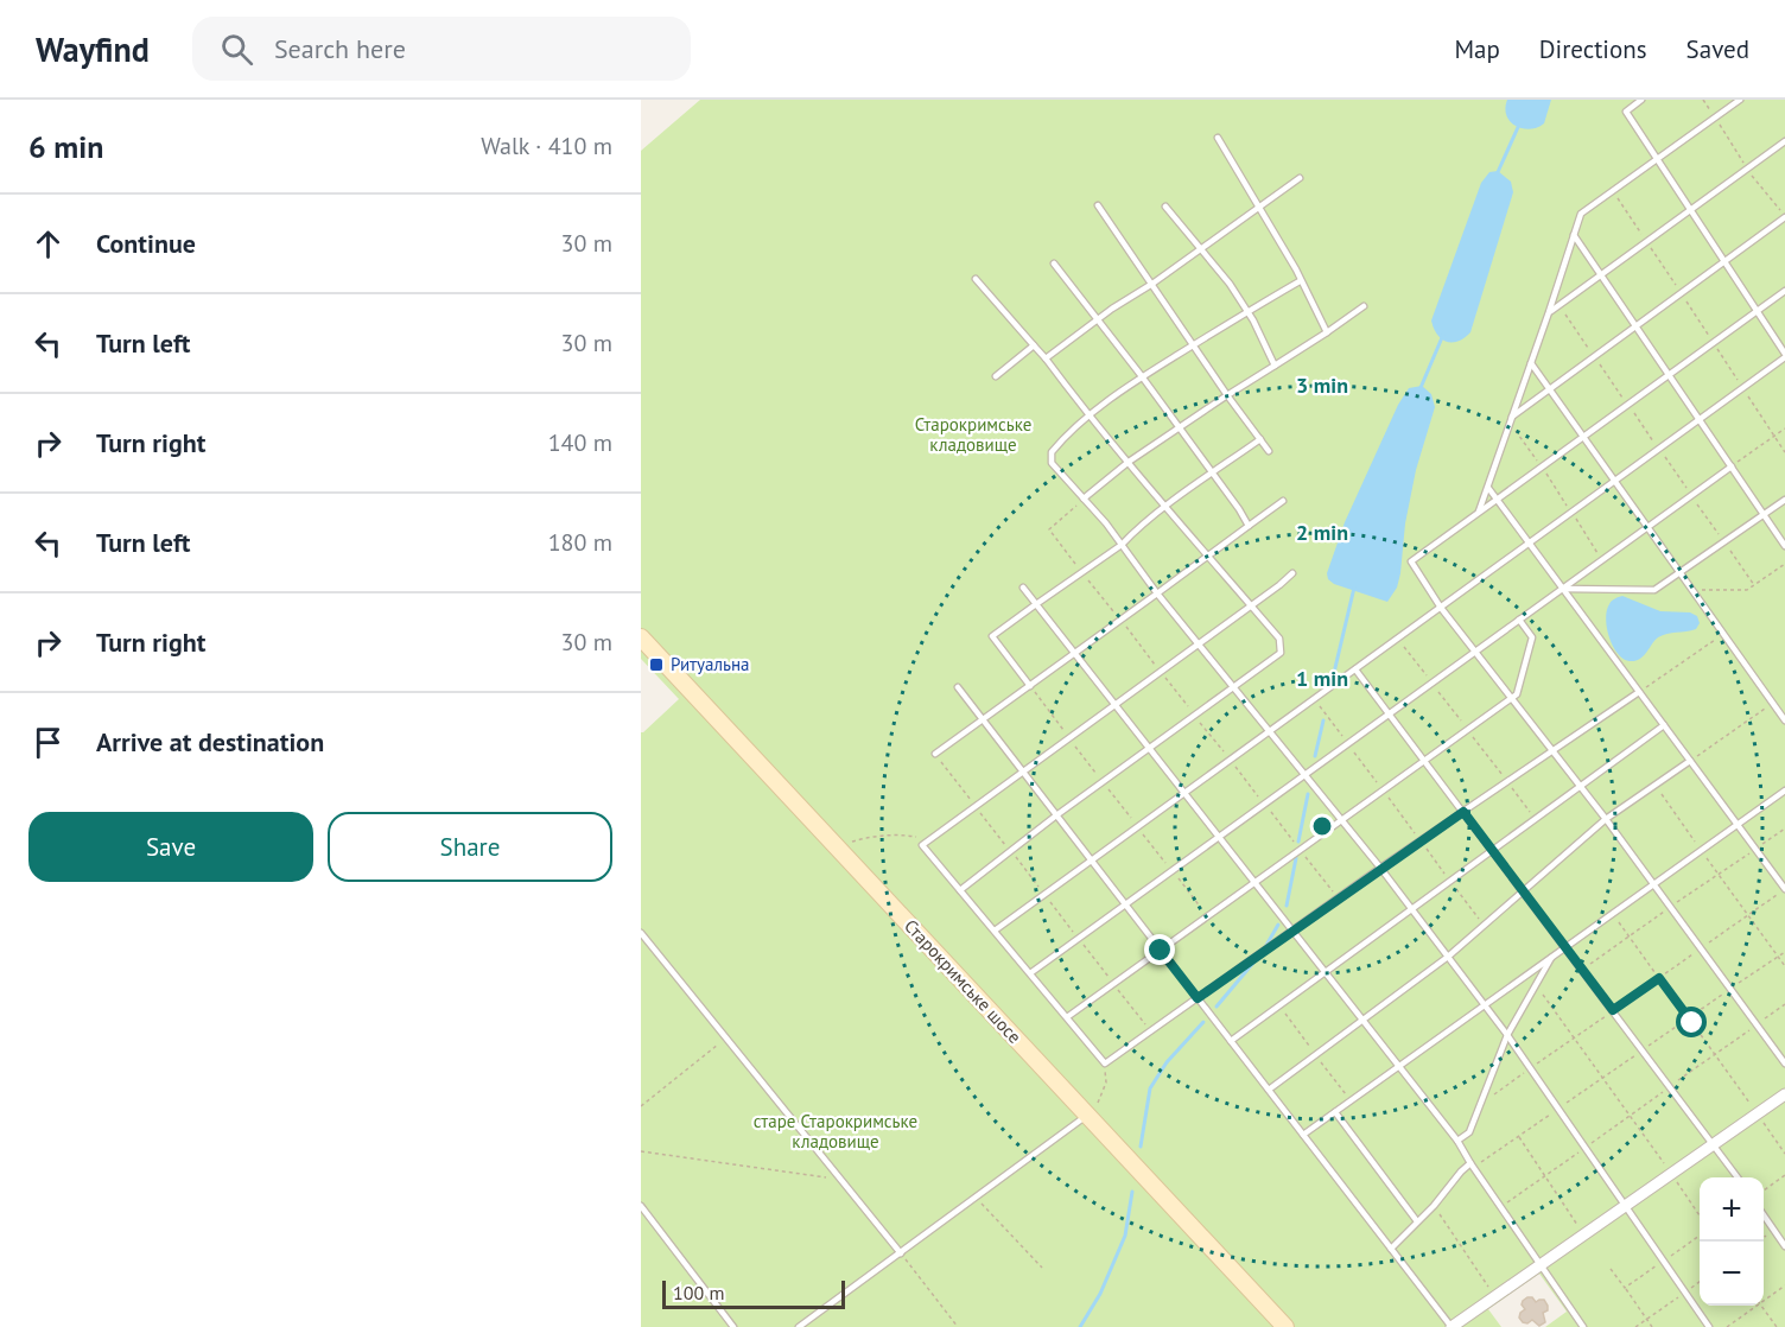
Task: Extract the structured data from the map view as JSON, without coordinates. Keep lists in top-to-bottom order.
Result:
{
  "streets": {
    "street": ["Старокримське шосе"]
  },
  "parks": ["Старокримське кладовище", "старе Старокримське кладовище"],
  "places": {
    "transit": ["Ритуальна"]
  },
  "scale_bar": "100 m",
  "page": {
    "header": "Wayfind",
    "search": "Search here",
    "nav": ["Map", "Directions", "Saved"],
    "heading": ["6 min", "Walk · 410 m"],
    "list": [
      ["Continue", "30 m"],
      ["Turn left", "30 m"],
      ["Turn right", "140 m"],
      ["Turn left", "180 m"],
      ["Turn right", "30 m"],
      "Arrive at destination"
    ],
    "buttons": ["Save", "Share"],
    "map_buttons": ["+", "−"],
    "scale": "100 m"
  },
  "rings": ["3 min", "2 min", "1 min"]
}
